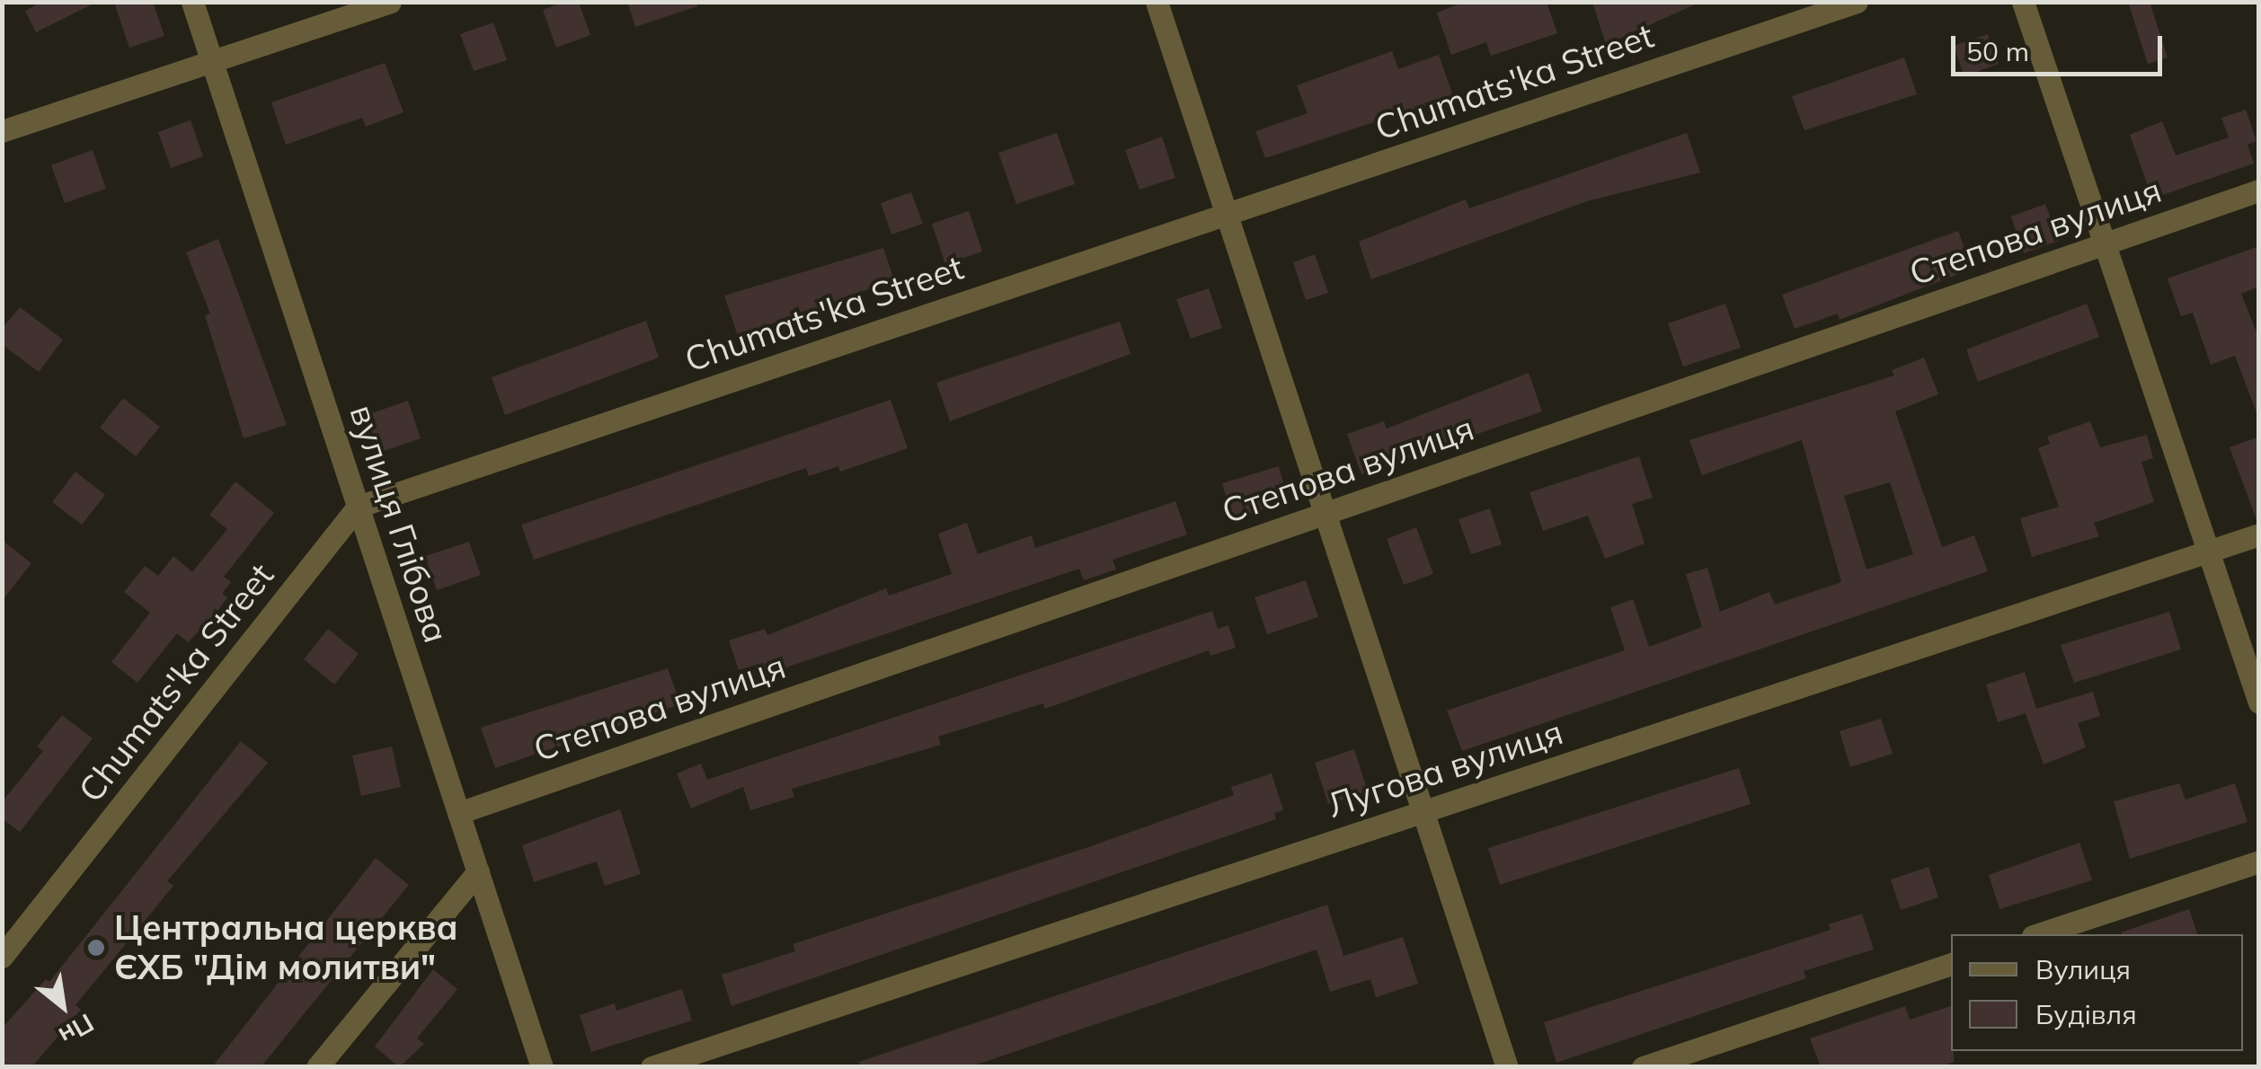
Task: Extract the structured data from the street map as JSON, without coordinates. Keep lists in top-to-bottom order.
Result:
{
  "streets": {
    "street": [
      "Chumats'ka Street",
      "Степова вулиця",
      "вулиця Глібова",
      "Лугова вулиця"
    ]
  },
  "crossings": [
    ["Chumats'ka Street", "вулиця Глібова"],
    ["Степова вулиця", "вулиця Глібова"]
  ],
  "places": ["Центральна церква ЄХБ \"Дім молитви\""],
  "legend": ["Вулиця", "Будівля"],
  "scale_bar": "50 m",
  "north": "bottom right"
}
